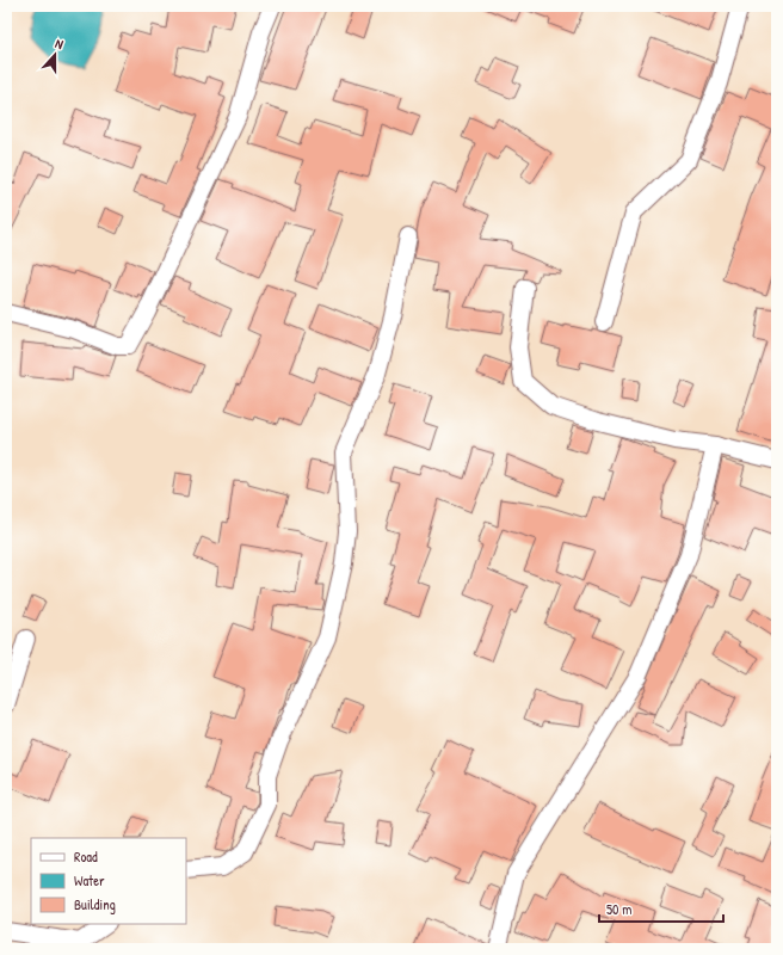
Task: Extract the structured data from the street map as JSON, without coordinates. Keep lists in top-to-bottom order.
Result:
{
  "legend": ["Road", "Water", "Building"],
  "scale_bar": "50 m",
  "north": "top"
}
